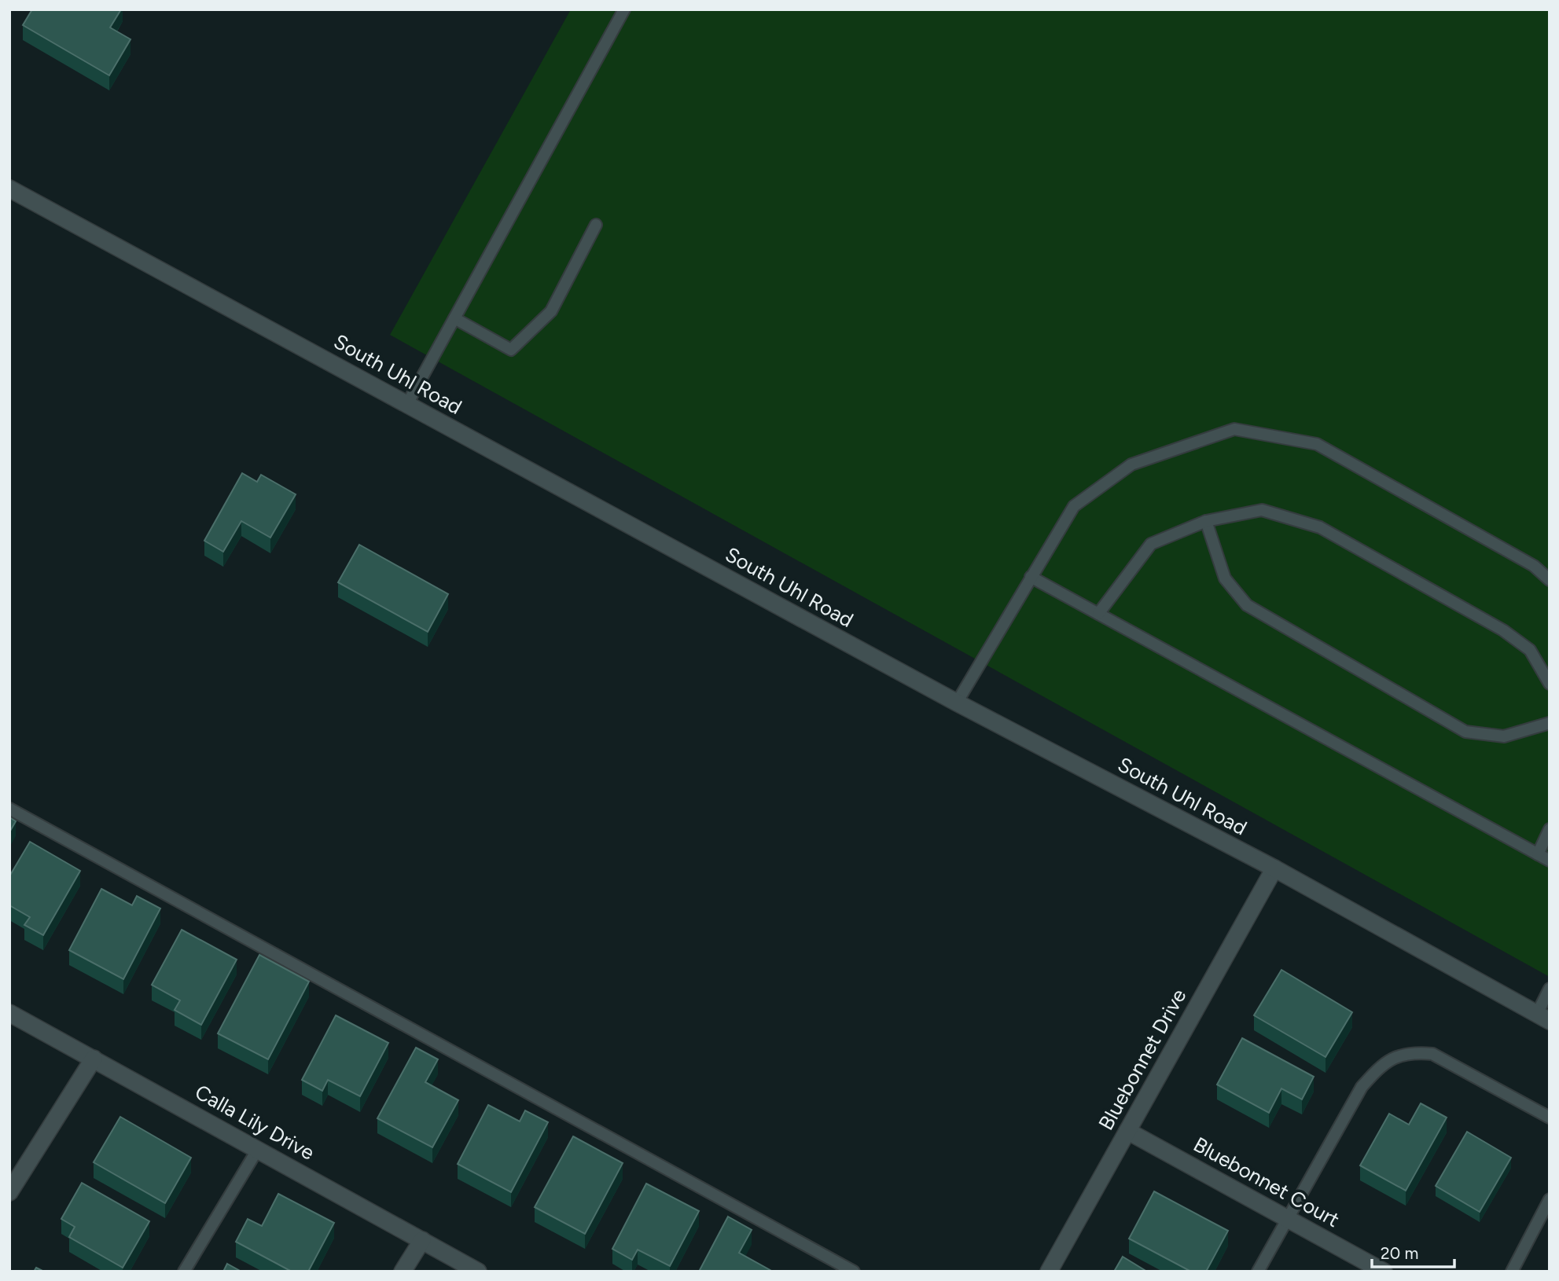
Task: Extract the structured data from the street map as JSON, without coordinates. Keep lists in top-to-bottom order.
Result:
{
  "streets": {
    "main road": [
      "South Uhl Road",
      "Bluebonnet Drive",
      "Calla Lily Drive",
      "Bluebonnet Court"
    ]
  },
  "crossings": [
    ["South Uhl Road", "Bluebonnet Drive"],
    ["Bluebonnet Drive", "Bluebonnet Court"]
  ],
  "scale_bar": "20 m"
}
